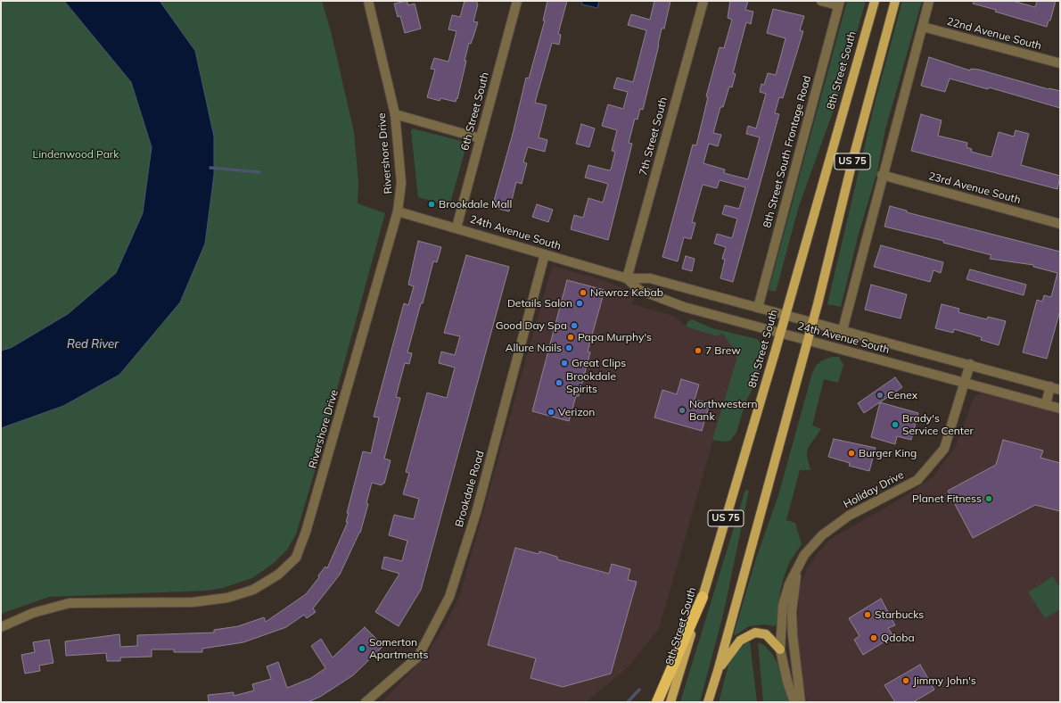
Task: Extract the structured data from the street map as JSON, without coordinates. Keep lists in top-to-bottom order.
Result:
{
  "streets": {
    "main road": ["8th Street South", "US 75"],
    "street": [
      "22nd Avenue South",
      "6th Street South",
      "7th Street South",
      "8th Street South Frontage Road",
      "Rivershore Drive",
      "23rd Avenue South",
      "24th Avenue South",
      "Brookdale Road",
      "Holiday Drive"
    ]
  },
  "crossings": [
    ["8th Street South", "24th Avenue South"],
    ["6th Street South", "24th Avenue South"],
    ["7th Street South", "24th Avenue South"],
    ["8th Street South Frontage Road", "24th Avenue South"],
    ["Rivershore Drive", "24th Avenue South"],
    ["US 75", "24th Avenue South"],
    ["24th Avenue South", "Brookdale Road"],
    ["24th Avenue South", "Holiday Drive"]
  ],
  "water": ["Red River"],
  "parks": ["Lindenwood Park"],
  "places": [
    "Brookdale Mall",
    "Newroz Kebab",
    "Details Salon",
    "Good Day Spa",
    "Papa Murphy's",
    "Allure Nails",
    "7 Brew",
    "Great Clips",
    "Brookdale Spirits",
    "Cenex",
    "Northwestern Bank",
    "Verizon",
    "Brady's Service Center",
    "Burger King",
    "Planet Fitness",
    "Starbucks",
    "Qdoba",
    "Somerton Apartments",
    "Jimmy John's"
  ]
}
